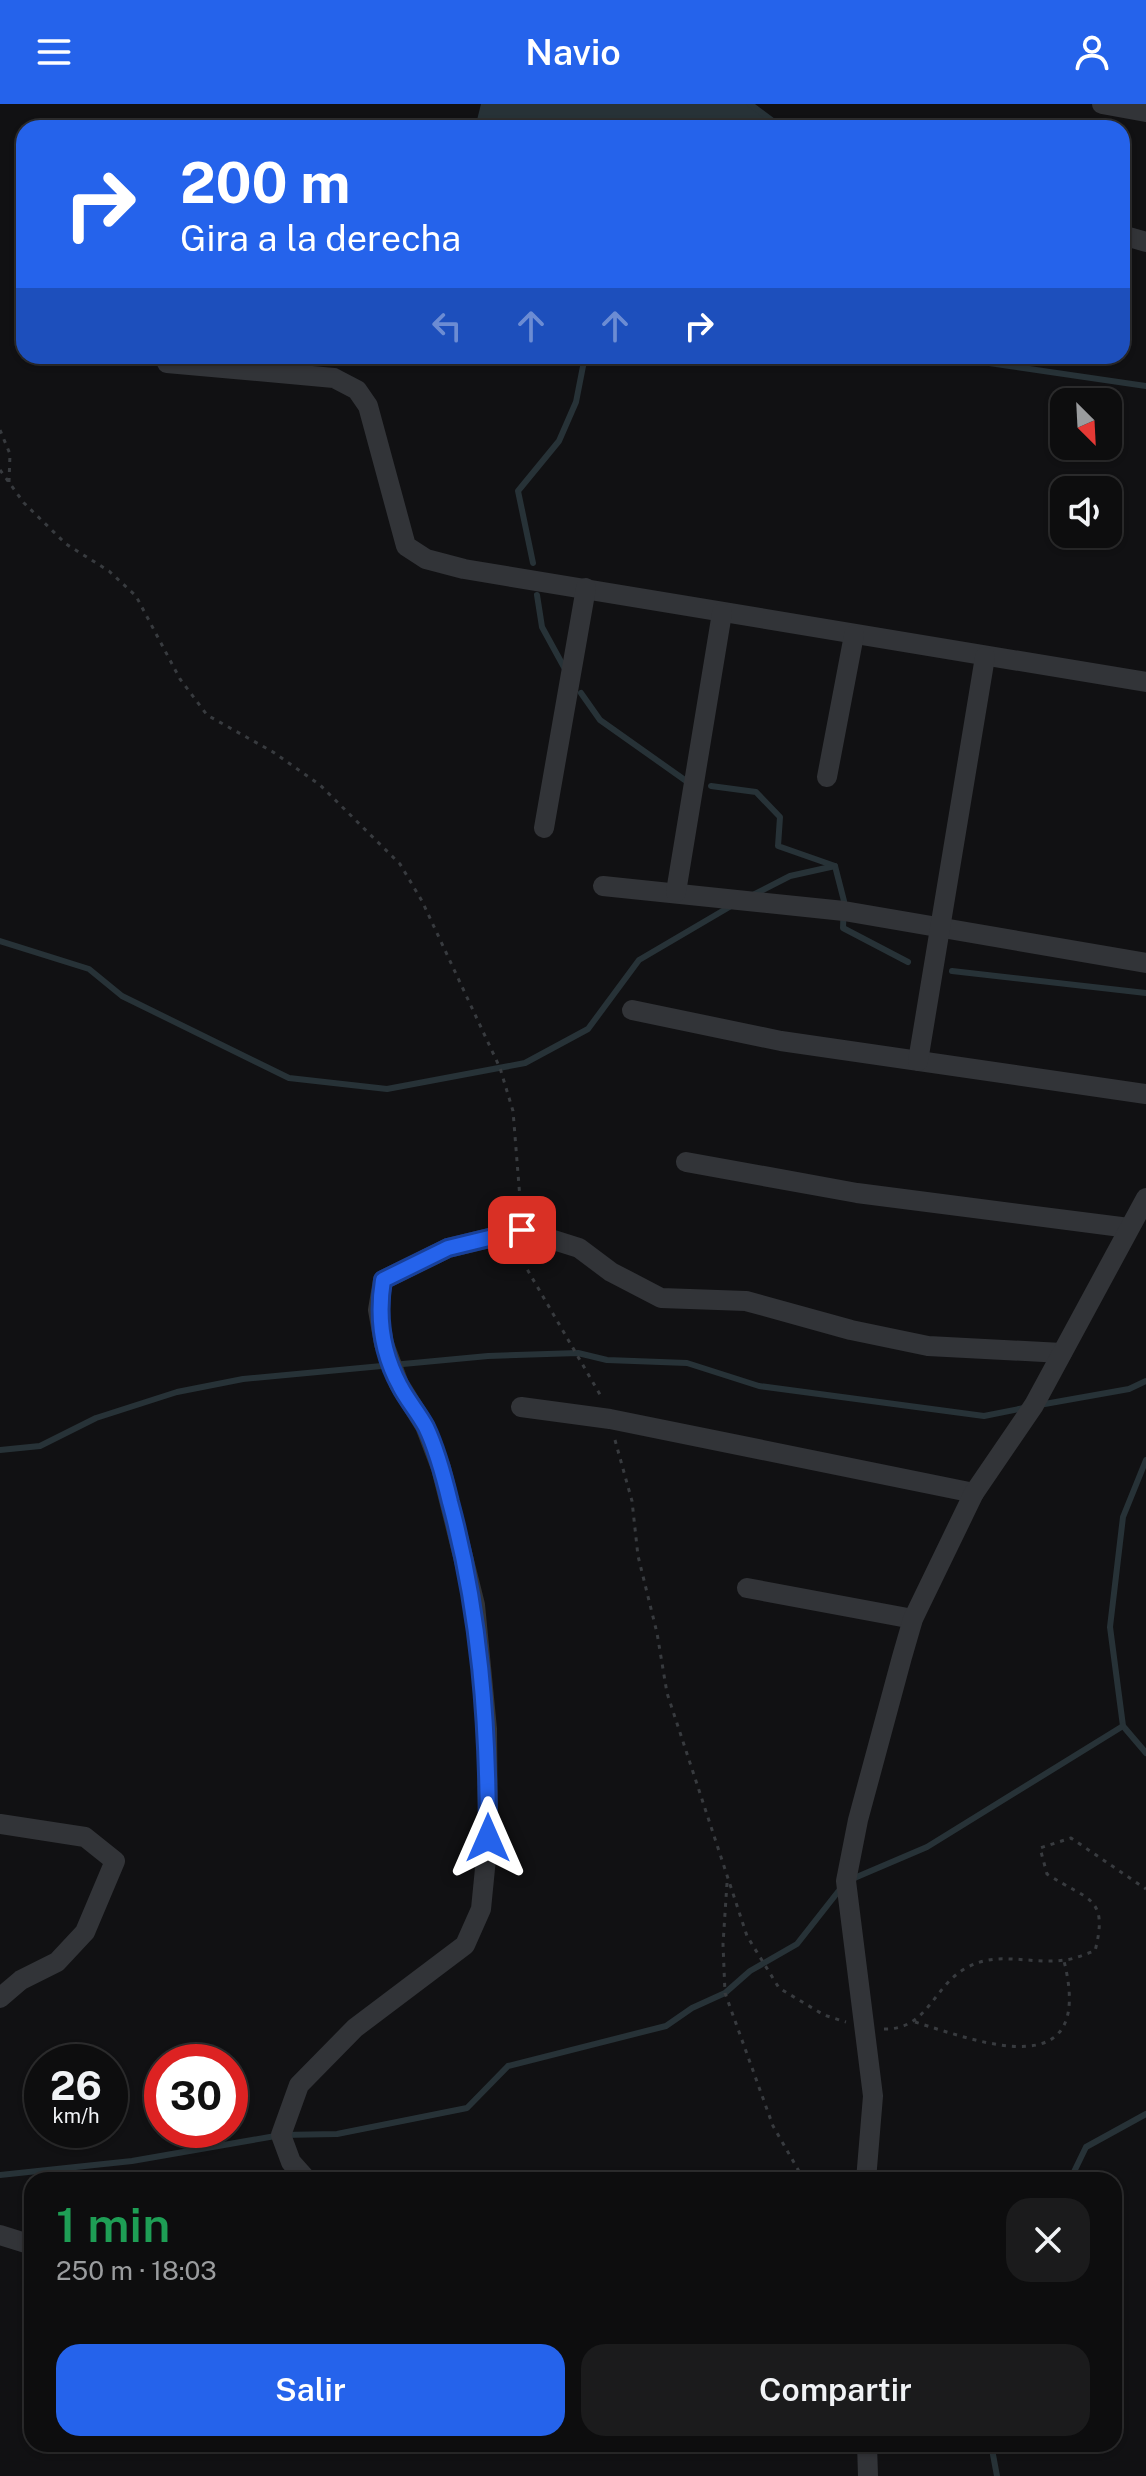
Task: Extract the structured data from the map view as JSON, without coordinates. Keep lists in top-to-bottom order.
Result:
{
  "north": "bottom right",
  "page": {
    "header": "Navio",
    "turn": ["200 m", "Gira a la derecha"],
    "speed": "26 km/h",
    "limit": "30",
    "heading": ["1 min", "250 m · 18:03"],
    "buttons": ["Salir", "Compartir"]
  }
}
